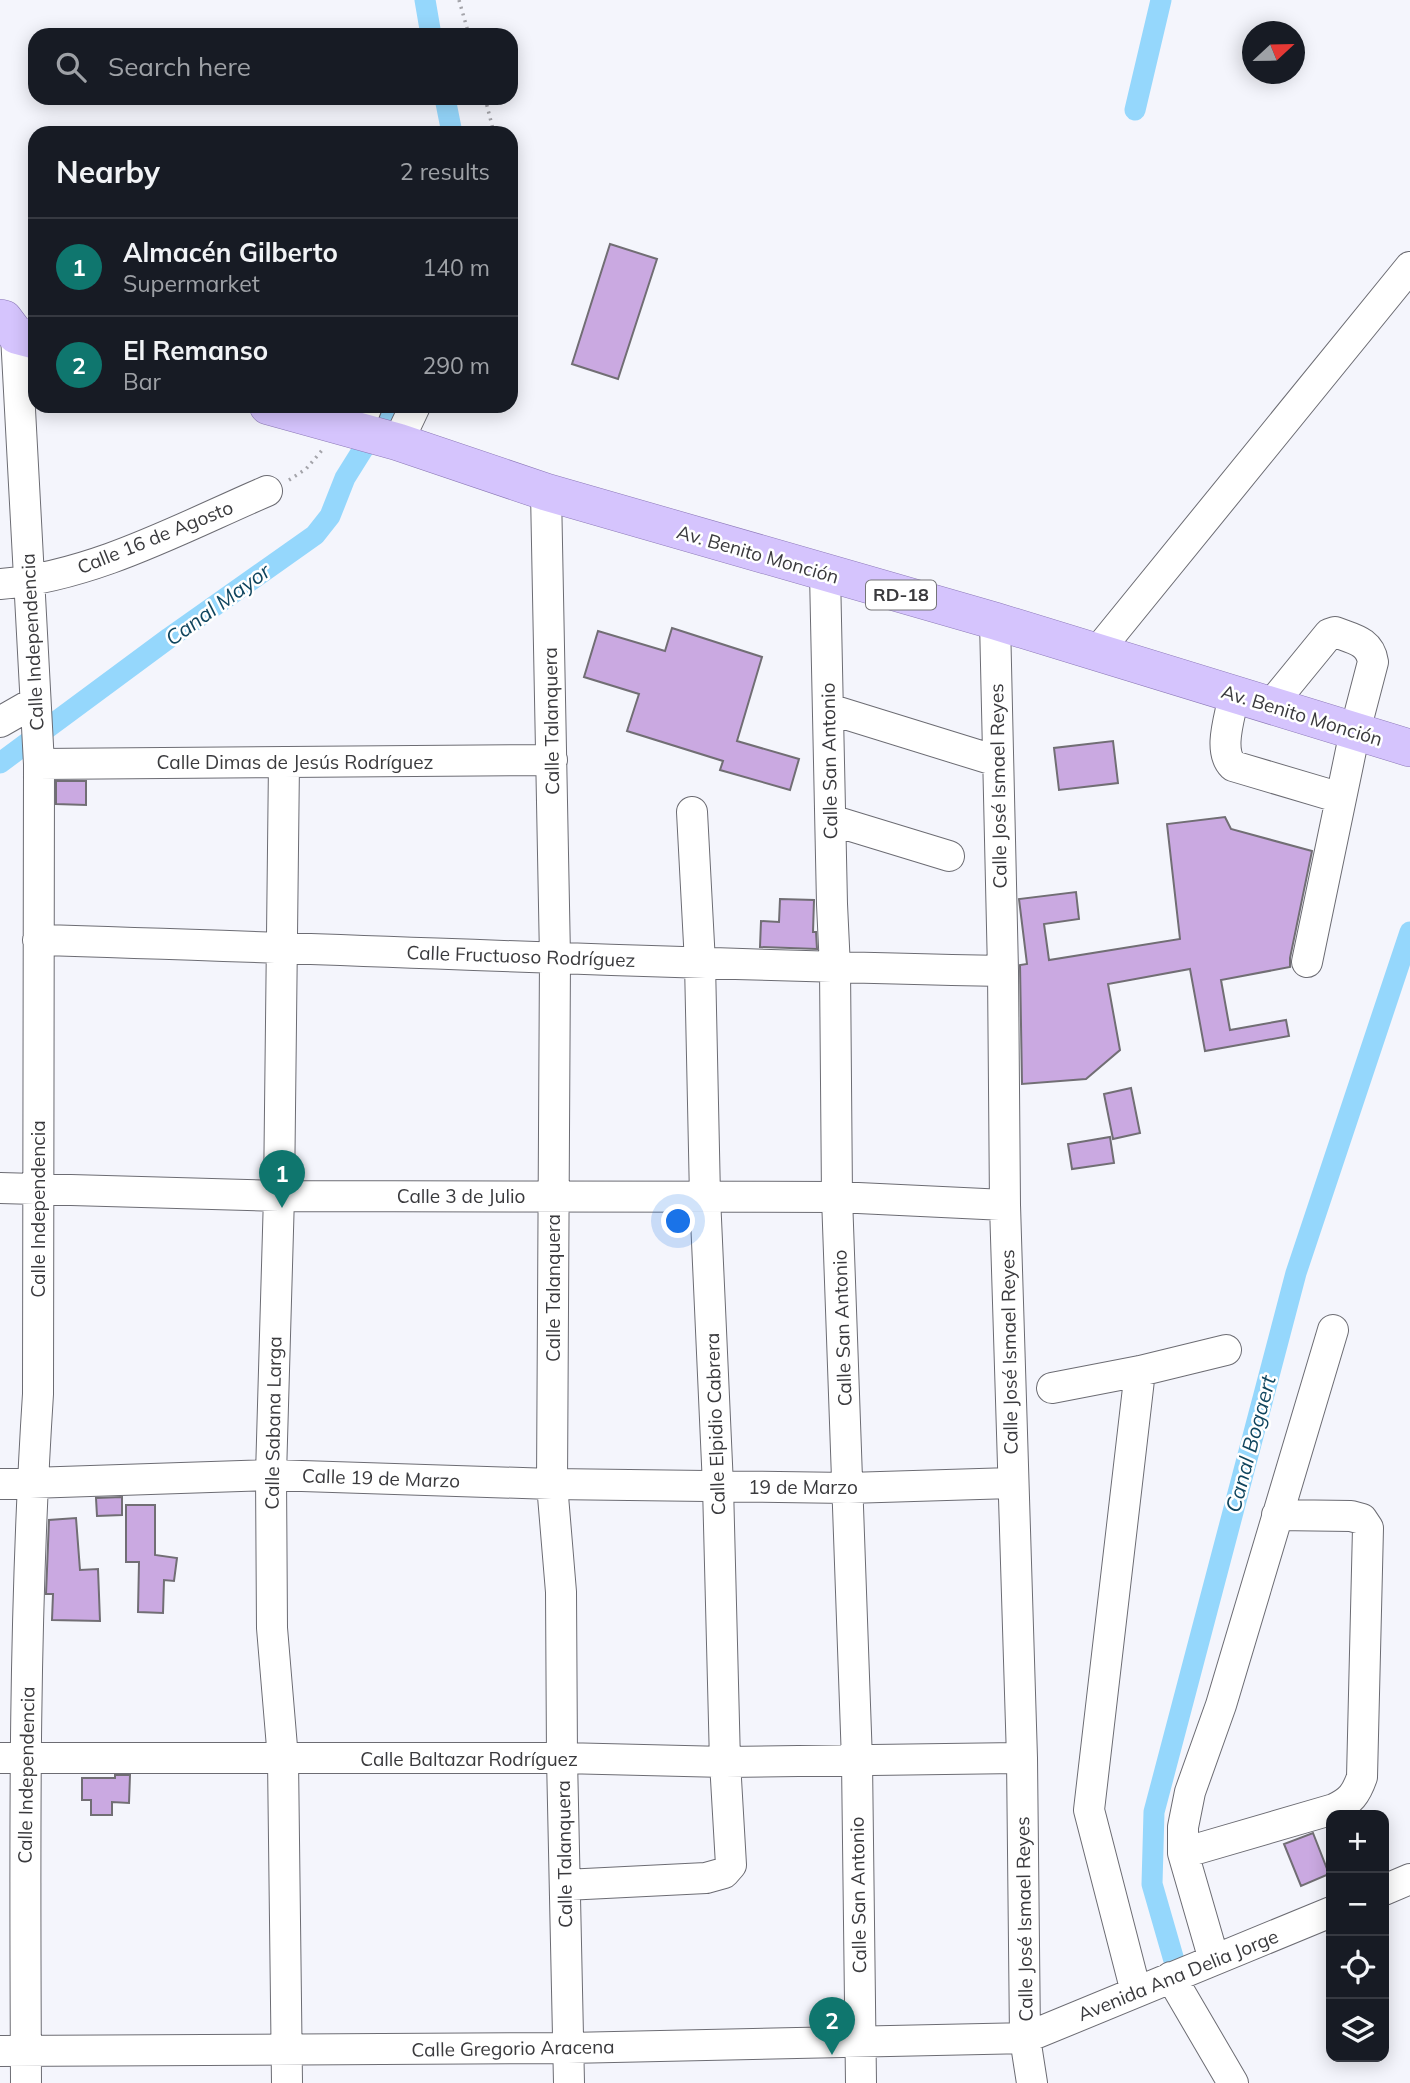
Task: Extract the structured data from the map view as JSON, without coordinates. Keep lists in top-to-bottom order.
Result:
{
  "streets": {
    "main road": ["Av. Benito Monción", "RD-18"],
    "street": [
      "Calle 16 de Agosto",
      "Calle Independencia",
      "Calle Talanquera",
      "Calle San Antonio",
      "Calle Dimas de Jesús Rodríguez",
      "Calle José Ismael Reyes",
      "Calle Fructuoso Rodríguez",
      "Calle 3 de Julio",
      "Calle Sabana Larga",
      "Calle Elpidio Cabrera",
      "Calle 19 de Marzo",
      "19 de Marzo",
      "Calle Baltazar Rodríguez",
      "Avenida Ana Delia Jorge",
      "Calle Gregorio Aracena"
    ]
  },
  "crossings": [
    ["Calle 16 de Agosto", "Calle Independencia"],
    ["Av. Benito Monción", "Calle Talanquera"],
    ["Av. Benito Monción", "Calle San Antonio"],
    ["Av. Benito Monción", "Calle José Ismael Reyes"],
    ["Calle Independencia", "Calle Dimas de Jesús Rodríguez"],
    ["Calle Independencia", "Calle Fructuoso Rodríguez"],
    ["Calle Independencia", "Calle 3 de Julio"],
    ["Calle Independencia", "Calle 19 de Marzo"],
    ["Calle Independencia", "Calle Baltazar Rodríguez"],
    ["Calle Independencia", "Calle Gregorio Aracena"],
    ["Calle Talanquera", "Calle Dimas de Jesús Rodríguez"],
    ["Calle Talanquera", "Calle Fructuoso Rodríguez"],
    ["Calle Talanquera", "Calle 3 de Julio"],
    ["Calle Talanquera", "Calle Elpidio Cabrera"],
    ["Calle Talanquera", "Calle 19 de Marzo"],
    ["Calle Talanquera", "19 de Marzo"],
    ["Calle Talanquera", "Calle Baltazar Rodríguez"],
    ["Calle Talanquera", "Calle Gregorio Aracena"],
    ["Calle San Antonio", "Calle Fructuoso Rodríguez"],
    ["Calle San Antonio", "Calle 3 de Julio"],
    ["Calle San Antonio", "19 de Marzo"],
    ["Calle San Antonio", "Calle Baltazar Rodríguez"],
    ["Calle San Antonio", "Calle Gregorio Aracena"],
    ["Calle Dimas de Jesús Rodríguez", "Calle Sabana Larga"],
    ["Calle José Ismael Reyes", "Calle Fructuoso Rodríguez"],
    ["Calle José Ismael Reyes", "Calle 3 de Julio"],
    ["Calle José Ismael Reyes", "19 de Marzo"],
    ["Calle José Ismael Reyes", "Calle Baltazar Rodríguez"],
    ["Calle José Ismael Reyes", "Avenida Ana Delia Jorge"],
    ["Calle José Ismael Reyes", "Calle Gregorio Aracena"],
    ["Calle Fructuoso Rodríguez", "Calle Sabana Larga"],
    ["Calle Fructuoso Rodríguez", "Calle Elpidio Cabrera"],
    ["Calle 3 de Julio", "Calle Sabana Larga"],
    ["Calle 3 de Julio", "Calle Elpidio Cabrera"],
    ["Calle Sabana Larga", "Calle 19 de Marzo"],
    ["Calle Sabana Larga", "Calle Baltazar Rodríguez"],
    ["Calle Sabana Larga", "Calle Gregorio Aracena"],
    ["Calle Elpidio Cabrera", "19 de Marzo"],
    ["Calle Elpidio Cabrera", "Calle Baltazar Rodríguez"],
    ["Calle 19 de Marzo", "19 de Marzo"],
    ["Avenida Ana Delia Jorge", "Calle Gregorio Aracena"]
  ],
  "water": ["Canal Mayor", "Canal Bogaert"],
  "north": "right",
  "page": {
    "search": "Search here",
    "heading": ["Nearby", "2 results"],
    "list": [
      {
        "mark": "1",
        "name": "Almacén Gilberto",
        "note": "Supermarket",
        "value": "140 m"
      },
      {
        "mark": "2",
        "name": "El Remanso",
        "note": "Bar",
        "value": "290 m"
      }
    ],
    "pins": ["1", "2"],
    "map_buttons": ["+", "−"]
  }
}
